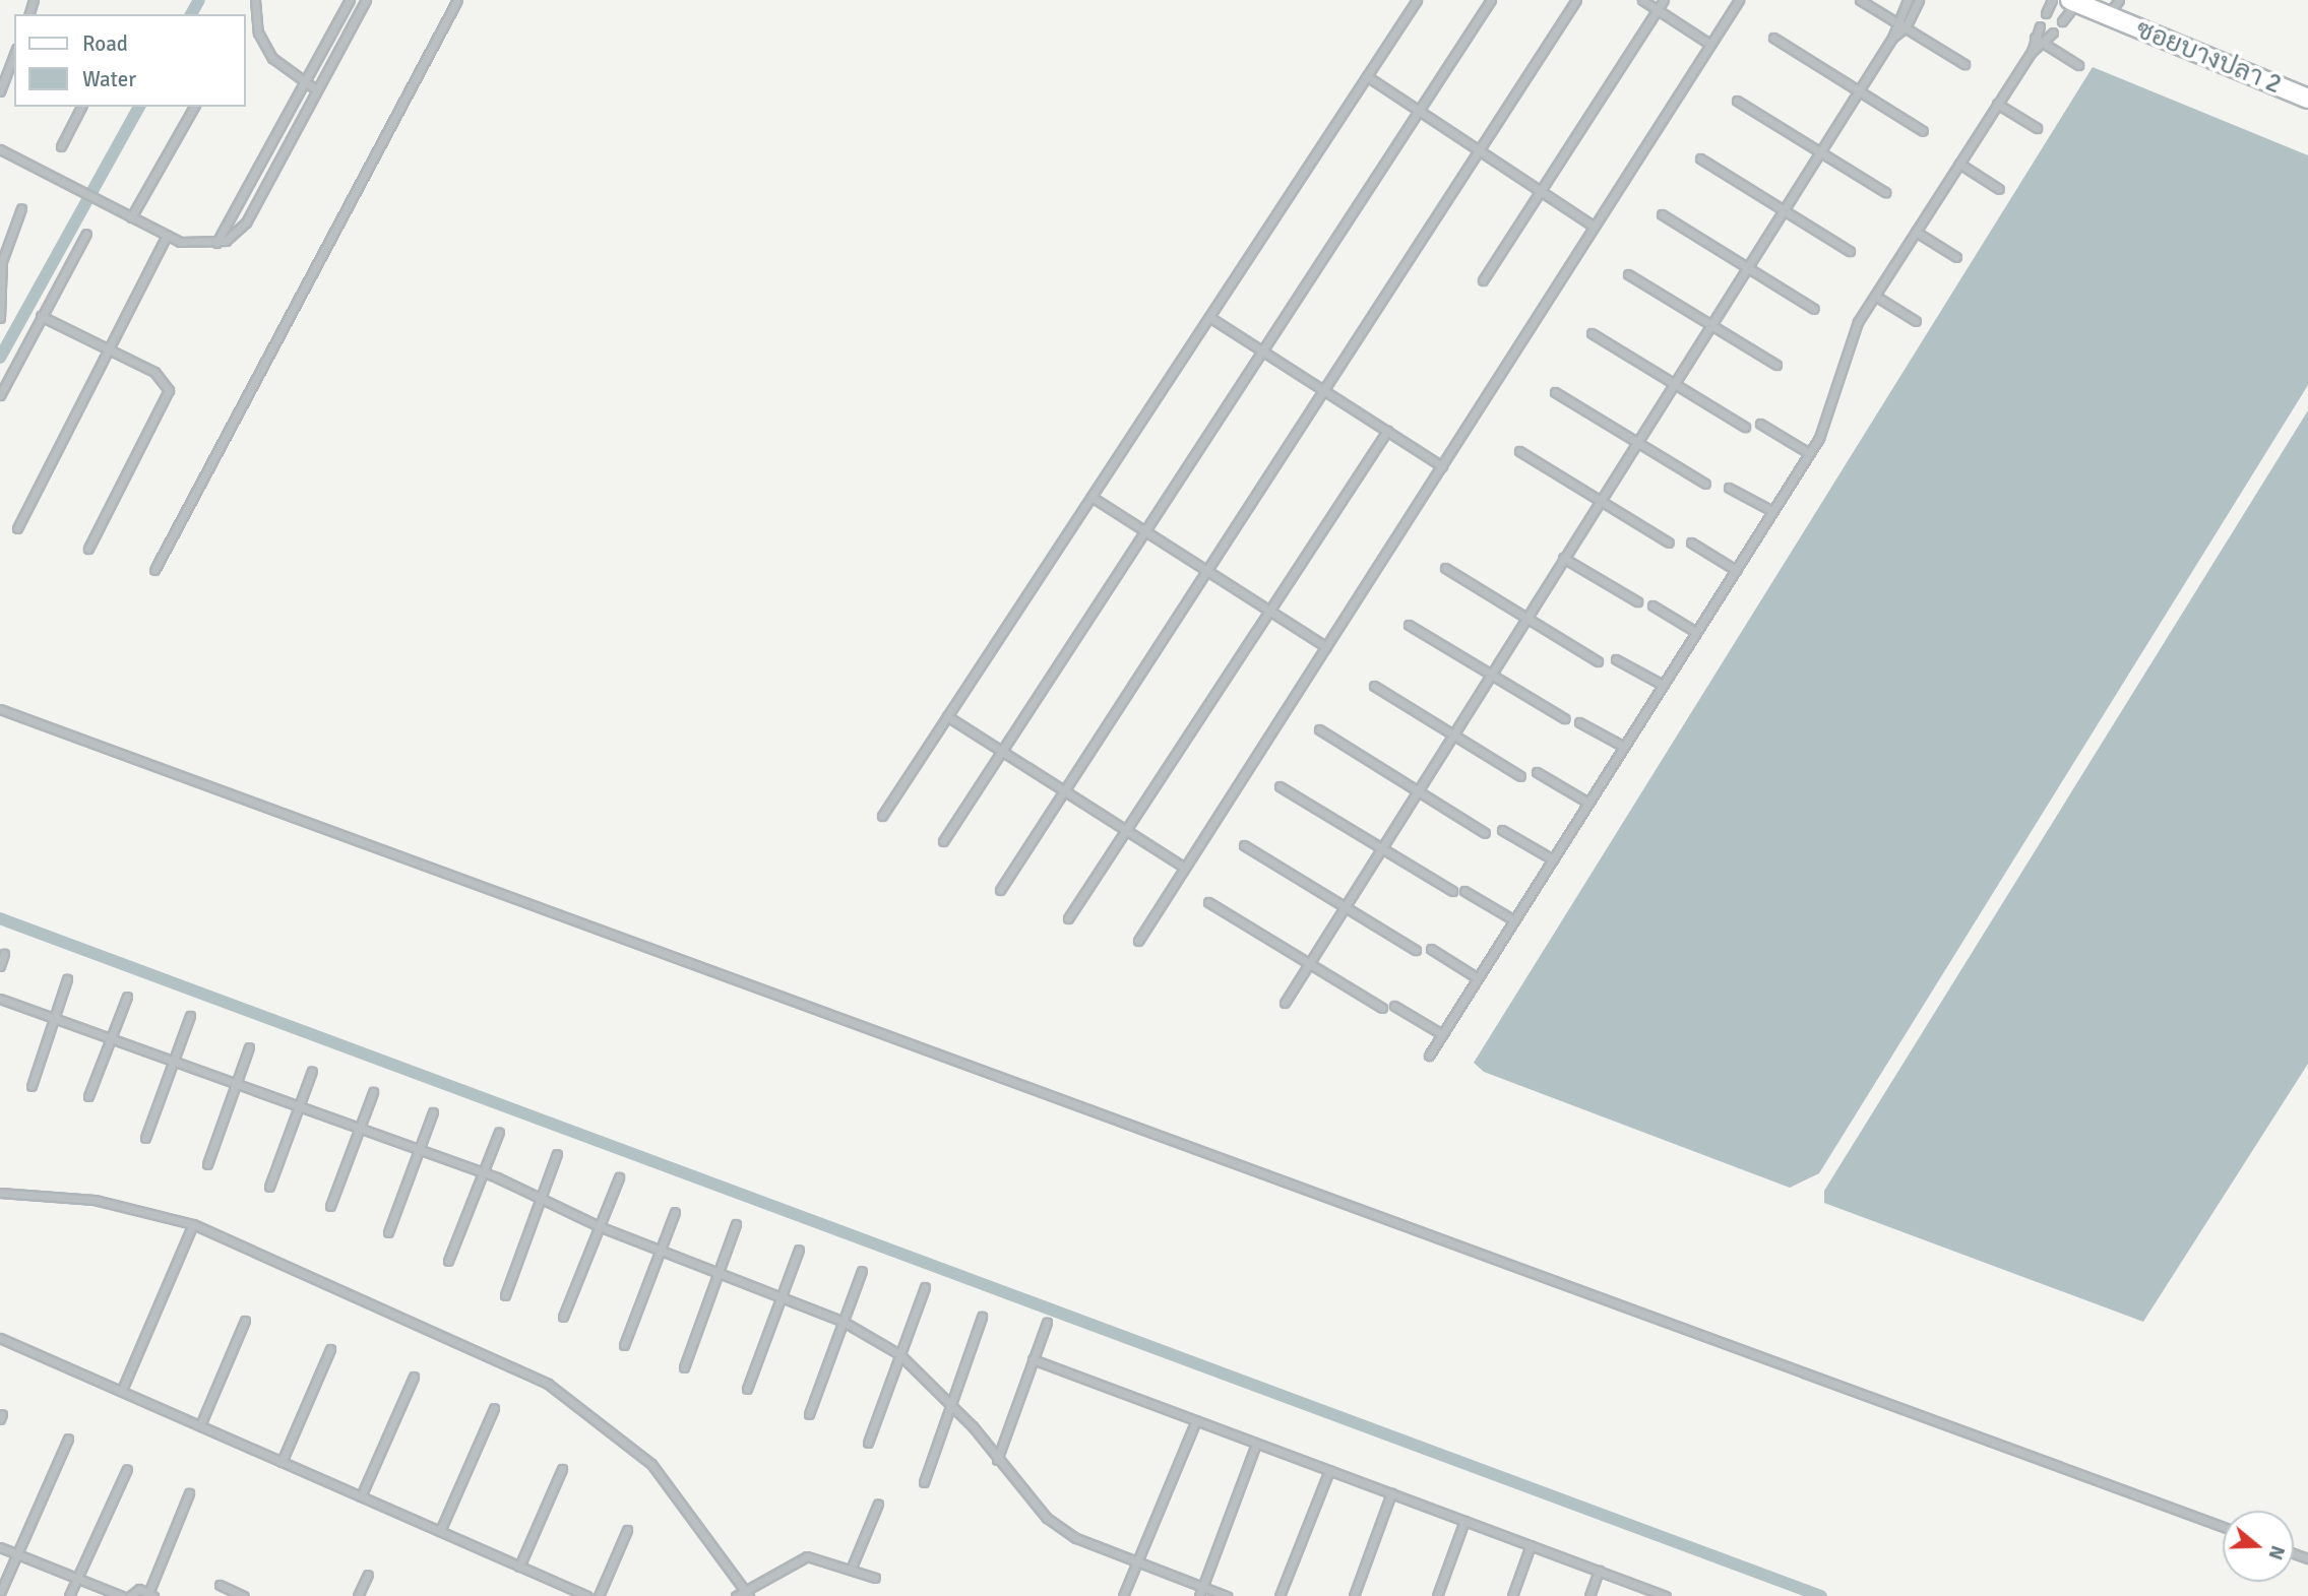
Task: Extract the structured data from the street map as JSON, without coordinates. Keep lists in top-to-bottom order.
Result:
{
  "streets": {
    "street": ["ซอยบางปลา 2"]
  },
  "legend": ["Road", "Water"],
  "north": "right"
}
